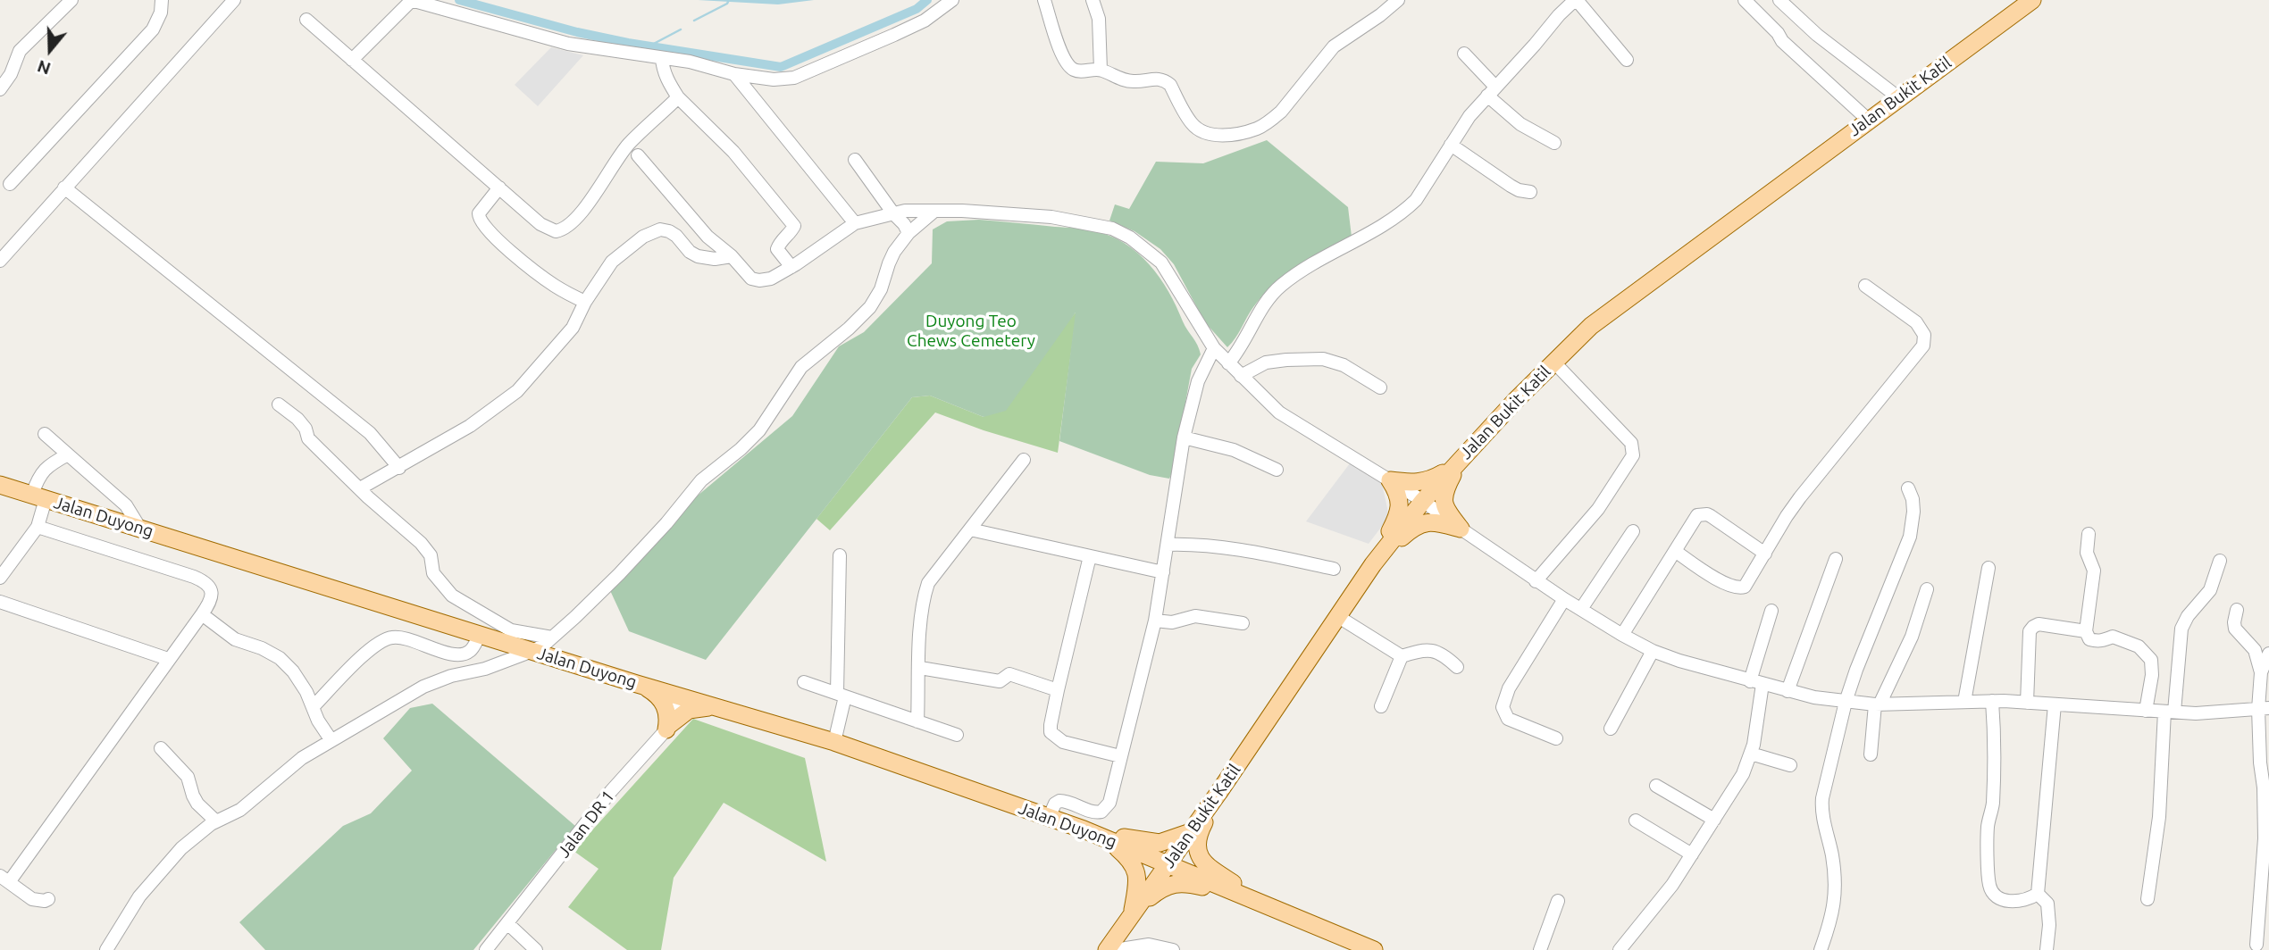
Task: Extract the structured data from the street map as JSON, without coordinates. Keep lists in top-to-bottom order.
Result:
{
  "streets": {
    "main road": ["Jalan Bukit Katil", "Jalan Duyong"],
    "street": ["Jalan DR 1"]
  },
  "crossings": [
    ["Jalan Bukit Katil", "Jalan Duyong"],
    ["Jalan Duyong", "Jalan DR 1"]
  ],
  "parks": ["Duyong Teo Chews Cemetery"],
  "north": "bottom"
}
